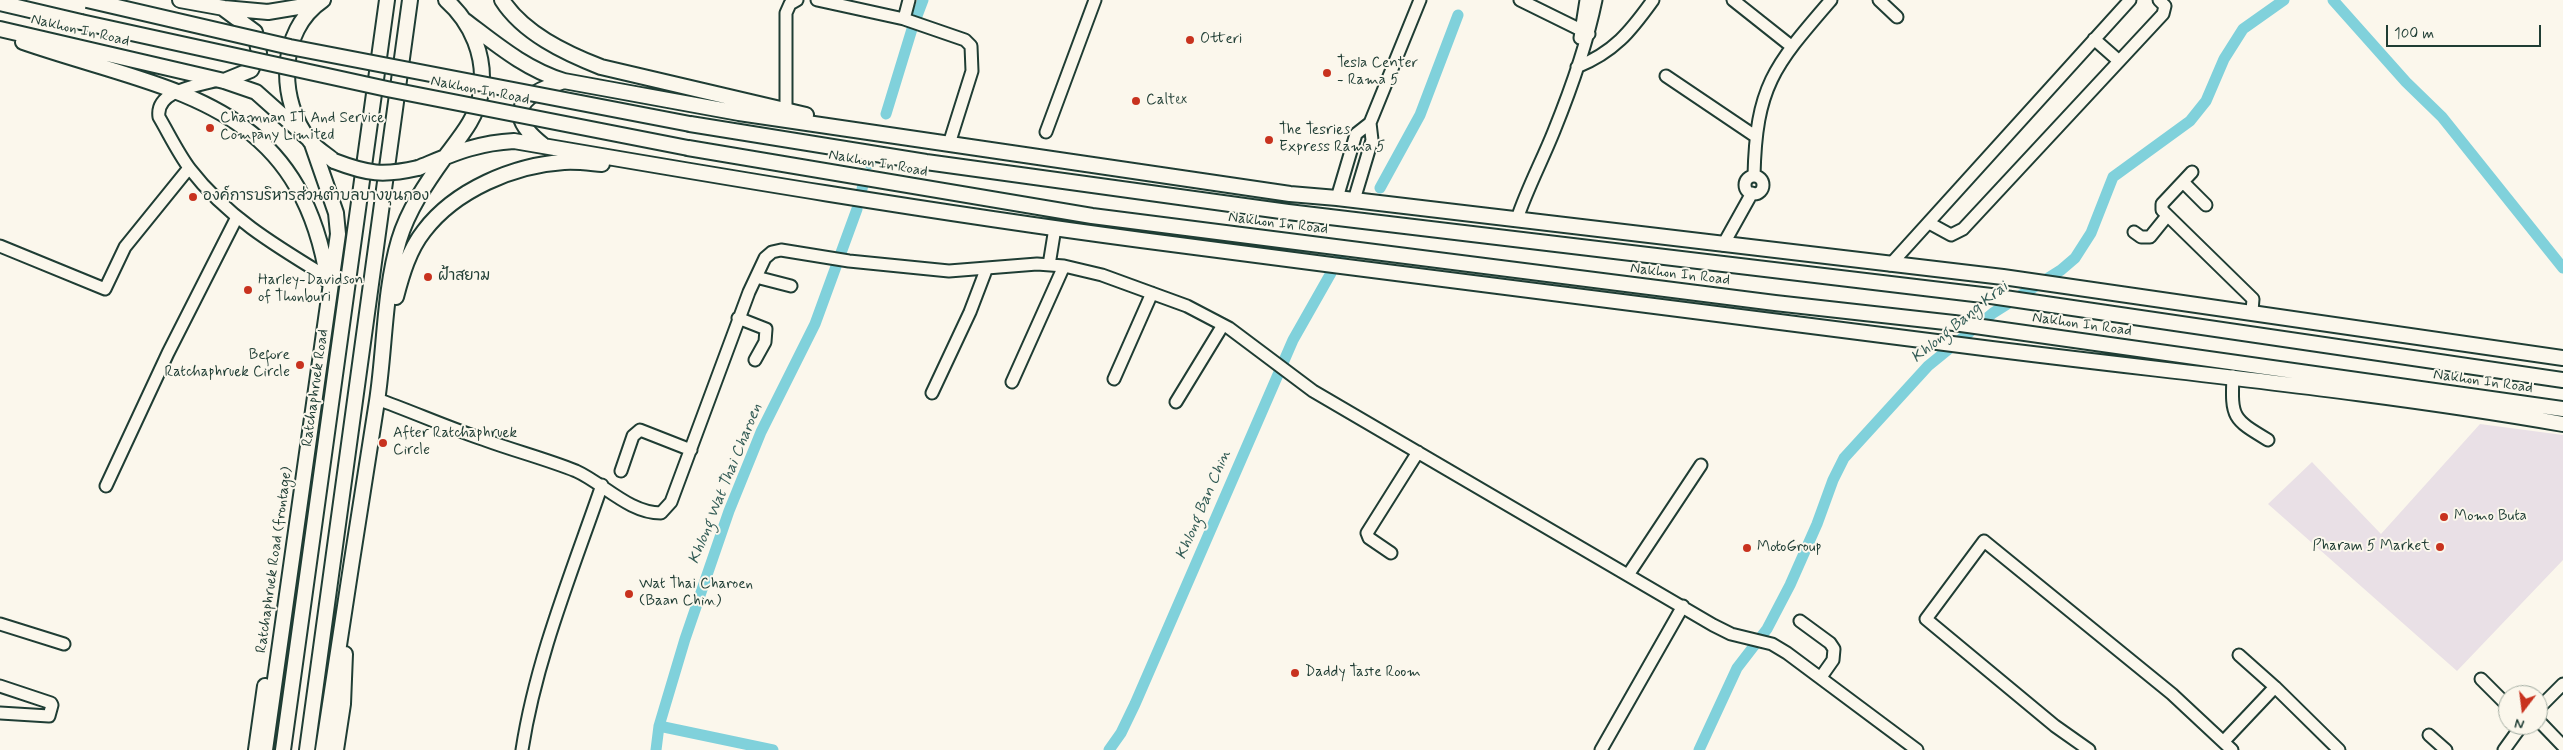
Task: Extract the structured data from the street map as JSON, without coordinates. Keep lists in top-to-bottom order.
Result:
{
  "streets": {
    "main road": ["Nakhon In Road", "Ratchaphruek Road", "Ratchaphruek Road (frontage)"]
  },
  "crossings": [
    ["Nakhon In Road", "Ratchaphruek Road (frontage)"]
  ],
  "water": ["Khlong Bang Krai", "Khlong Wat Thai Charoen", "Khlong Ban Chin"],
  "places": [
    "Otteri",
    "Tesla Center - Rama 5",
    "Caltex",
    "Chamnan IT And Service Company Limited",
    "The Tesries Express Rama 5",
    "องค์การบริหารส่วนตำบลบางขุนกอง",
    "ฝ้าสยาม",
    "Harley-Davidson of Thonburi",
    "Before Ratchaphruek Circle",
    "After Ratchaphruek Circle",
    "Momo Buta",
    "Pharam 5 Market",
    "MotoGroup",
    "Wat Thai Charoen (Baan Chin)",
    "Daddy Taste Room"
  ],
  "scale_bar": "100 m",
  "north": "bottom"
}
